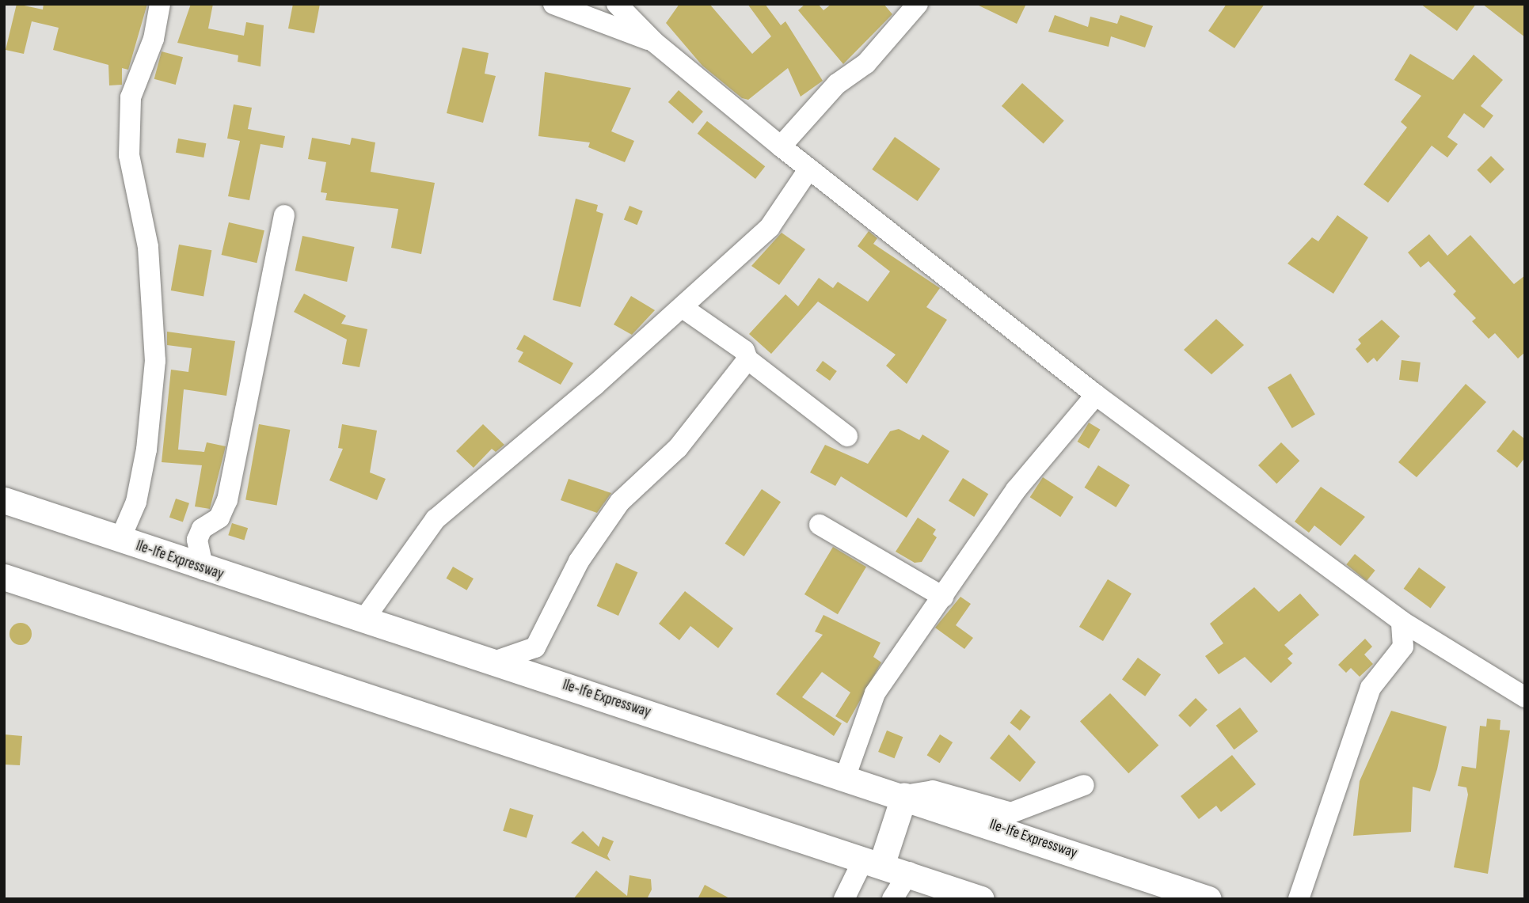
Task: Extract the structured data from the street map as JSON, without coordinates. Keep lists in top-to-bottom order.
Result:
{
  "streets": {
    "main road": ["Ile-Ife Expressway"]
  }
}
